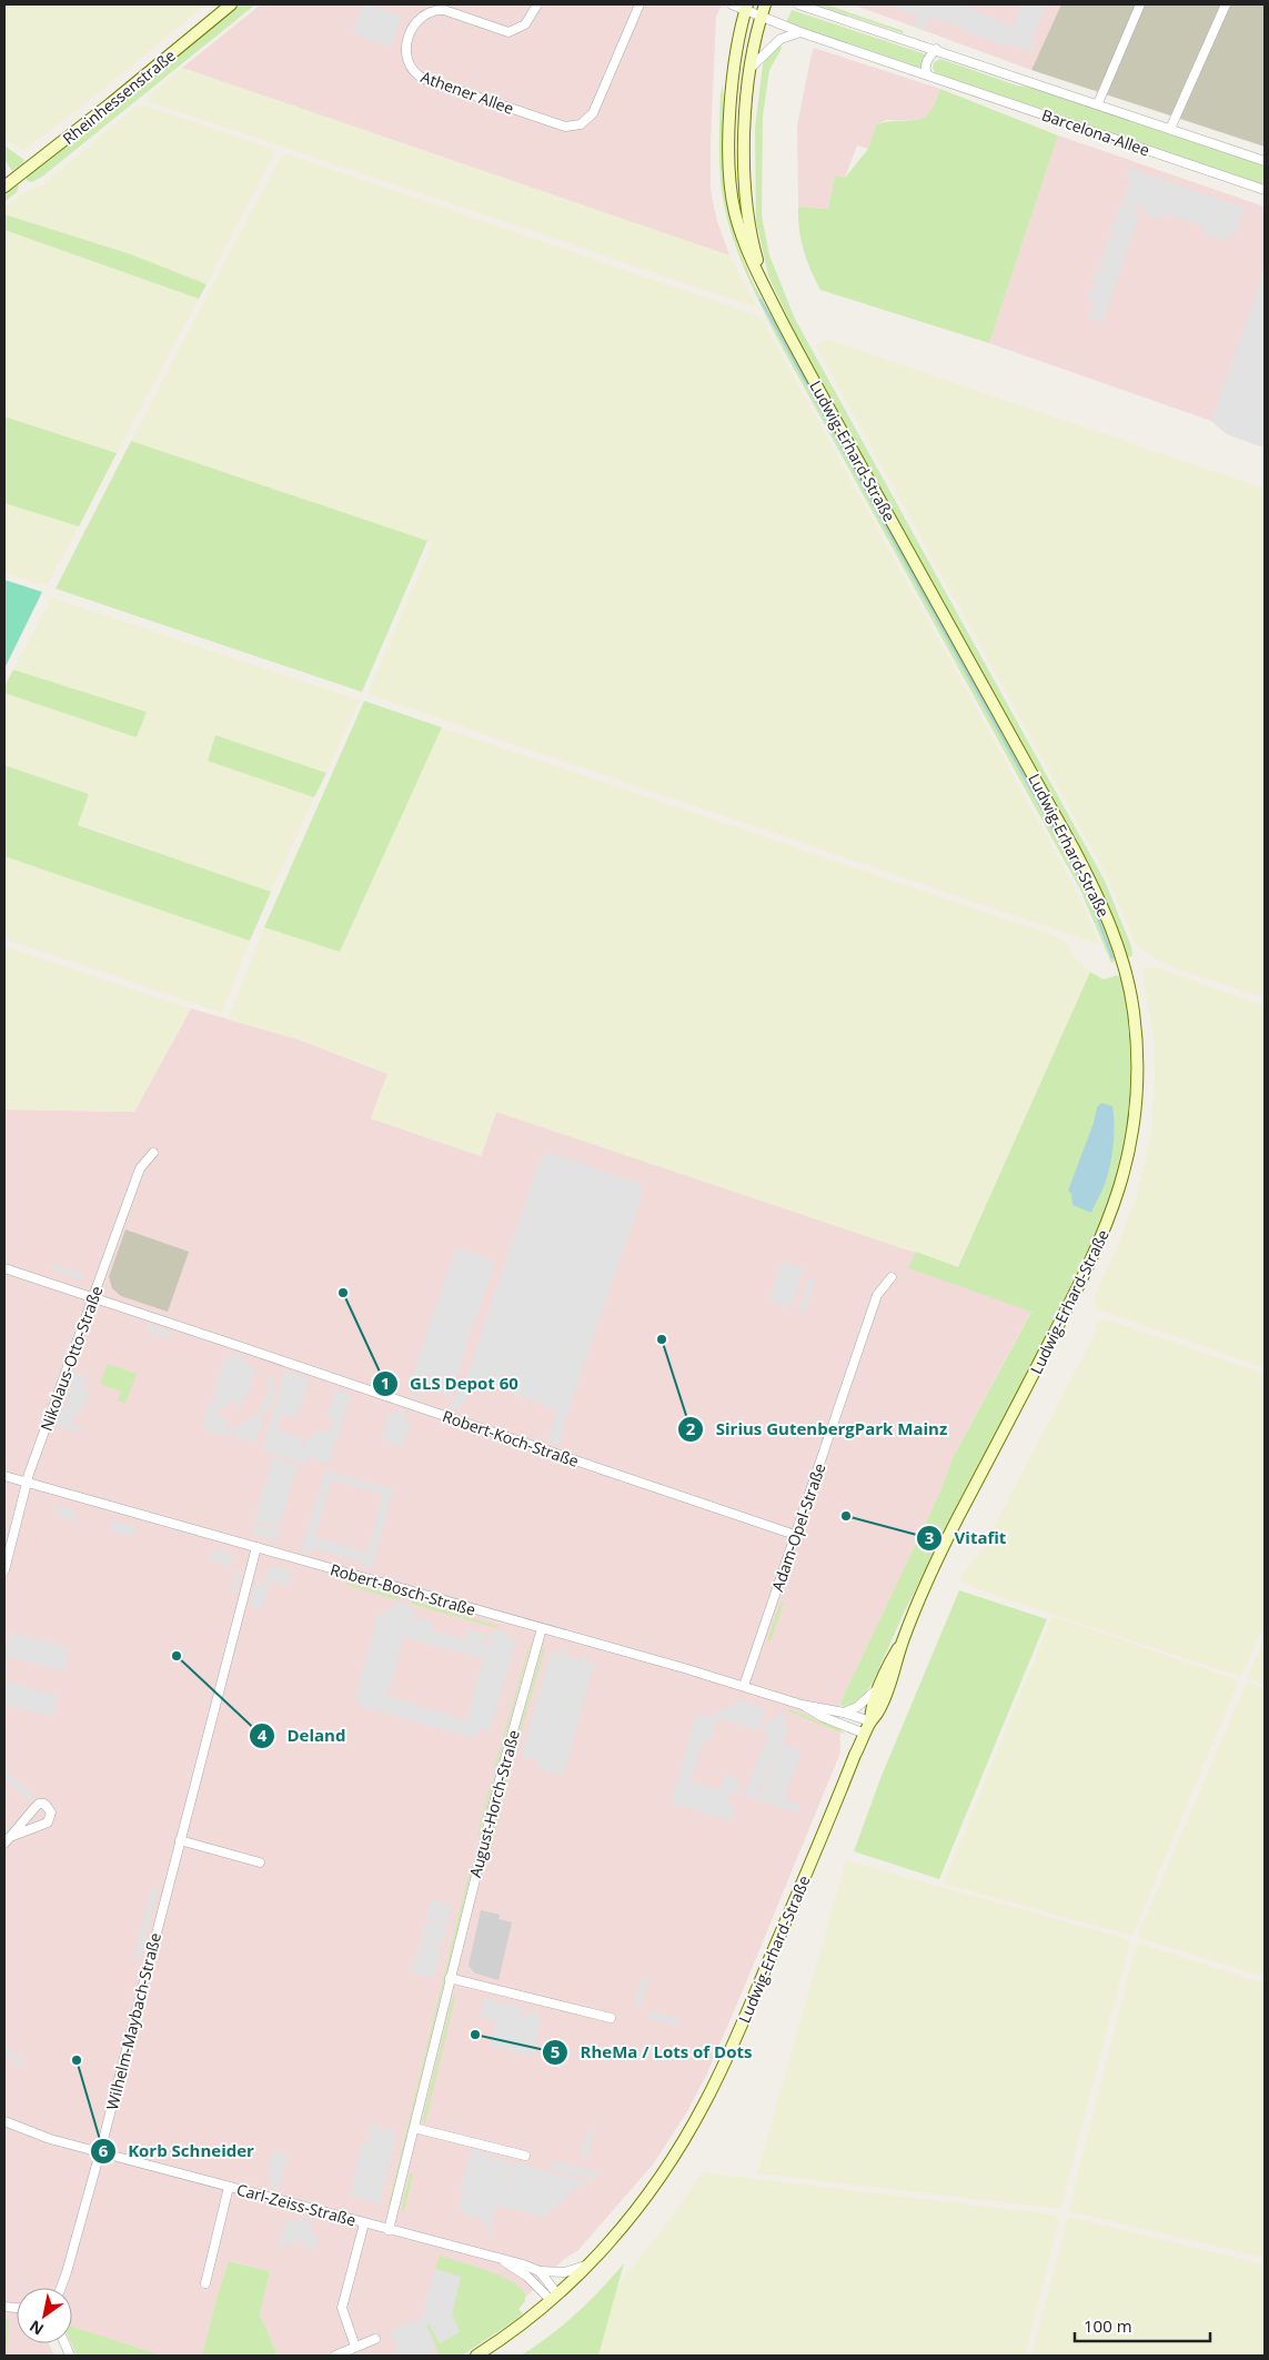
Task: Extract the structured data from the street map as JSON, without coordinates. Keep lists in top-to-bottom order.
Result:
{
  "streets": {
    "main road": ["Rheinhessenstraße", "Ludwig-Erhard-Straße"],
    "street": [
      "Athener Allee",
      "Barcelona-Allee",
      "Nikolaus-Otto-Straße",
      "Robert-Koch-Straße",
      "Adam-Opel-Straße",
      "Robert-Bosch-Straße",
      "August-Horch-Straße",
      "Wilhelm-Maybach-Straße",
      "Carl-Zeiss-Straße"
    ]
  },
  "crossings": [
    ["Barcelona-Allee", "Ludwig-Erhard-Straße"],
    ["Ludwig-Erhard-Straße", "Robert-Bosch-Straße"],
    ["Ludwig-Erhard-Straße", "Carl-Zeiss-Straße"],
    ["Nikolaus-Otto-Straße", "Robert-Koch-Straße"],
    ["Nikolaus-Otto-Straße", "Robert-Bosch-Straße"],
    ["Robert-Koch-Straße", "Adam-Opel-Straße"],
    ["Adam-Opel-Straße", "Robert-Bosch-Straße"],
    ["Robert-Bosch-Straße", "August-Horch-Straße"],
    ["Robert-Bosch-Straße", "Wilhelm-Maybach-Straße"],
    ["August-Horch-Straße", "Carl-Zeiss-Straße"],
    ["Wilhelm-Maybach-Straße", "Carl-Zeiss-Straße"]
  ],
  "places": [
    "GLS Depot 60",
    "Sirius GutenbergPark Mainz",
    "Vitafit",
    "Deland",
    "RheMa / Lots of Dots",
    "Korb Schneider"
  ],
  "scale_bar": "100 m",
  "north": "bottom left"
}
